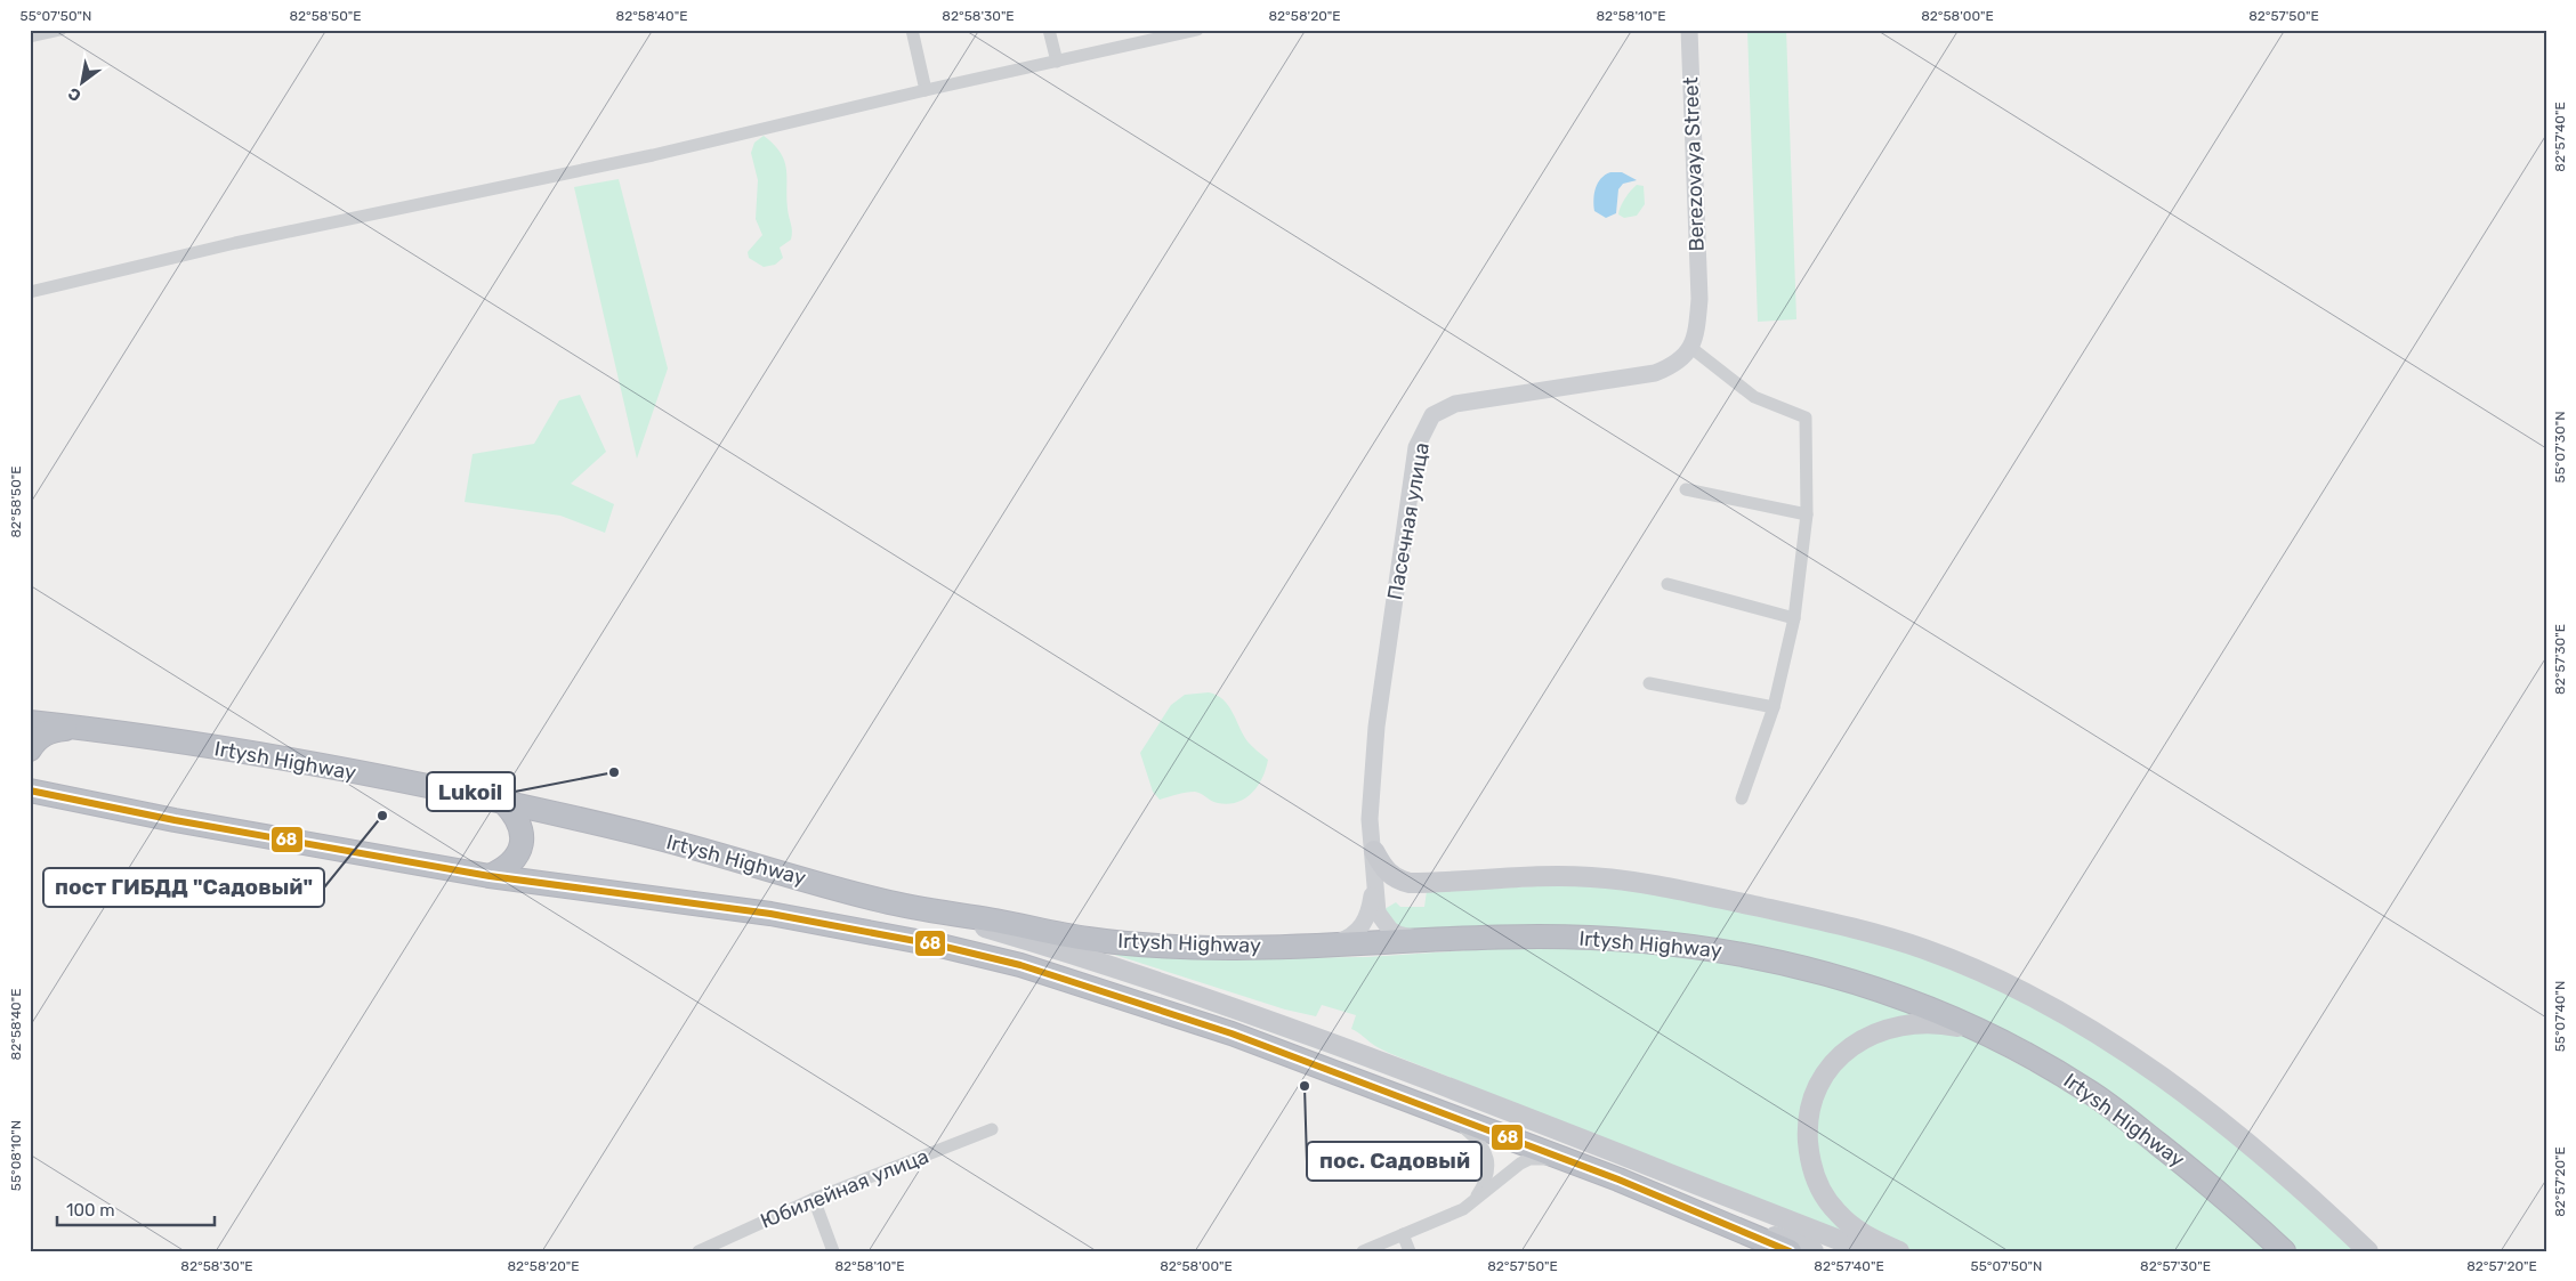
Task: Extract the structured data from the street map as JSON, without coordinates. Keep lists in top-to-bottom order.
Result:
{
  "streets": {
    "highway": ["Irtysh Highway"],
    "main road": ["Berezovaya Street", "Пасечная улица"],
    "street": ["Юбилейная улица"]
  },
  "crossings": [
    ["Berezovaya Street", "Пасечная улица"]
  ],
  "places": ["Lukoil", "пост ГИБДД \"Садовый\"", "пос. Садовый"],
  "lines": ["transit line 68"],
  "scale_bar": "100 m",
  "north": "bottom left",
  "coordinates": [
    "55°07'50\"N",
    "82°58'50\"E",
    "82°58'40\"E",
    "82°58'30\"E",
    "82°58'20\"E",
    "82°58'10\"E",
    "82°58'00\"E",
    "82°57'50\"E",
    "82°57'40\"E",
    "55°07'30\"N",
    "82°57'30\"E",
    "55°07'40\"N",
    "55°08'10\"N",
    "82°57'20\"E"
  ]
}
